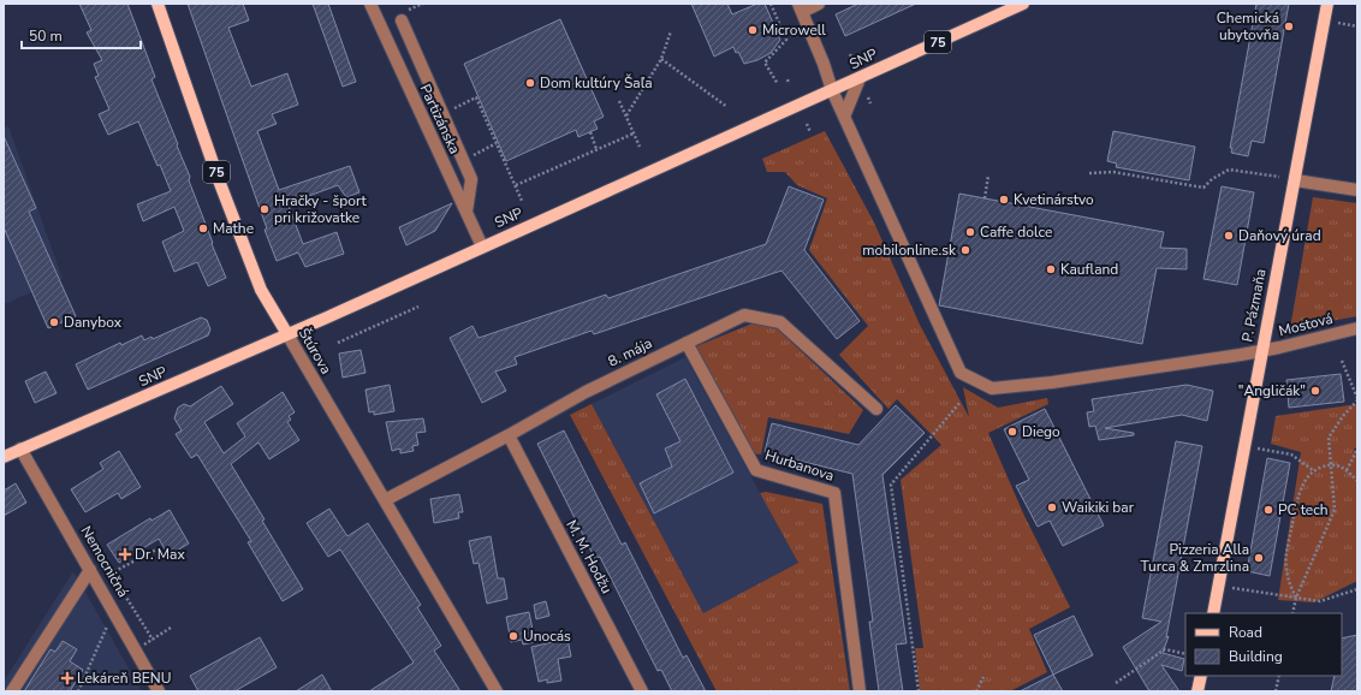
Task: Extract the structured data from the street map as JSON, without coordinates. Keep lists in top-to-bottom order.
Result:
{
  "streets": {
    "main road": [
      "75",
      "SNP",
      "P. Pázmaňa",
      "Štúrova"
    ],
    "street": [
      "Partizánska",
      "Mostová",
      "8. mája",
      "Hurbanova",
      "M. M. Hodžu",
      "Nemocničná"
    ]
  },
  "crossings": [
    ["SNP", "Partizánska"],
    ["SNP", "Mostová"],
    ["SNP", "Štúrova"],
    ["SNP", "Nemocničná"],
    ["P. Pázmaňa", "Mostová"],
    ["Štúrova", "8. mája"],
    ["8. mája", "Hurbanova"],
    ["8. mája", "M. M. Hodžu"]
  ],
  "places": {
    "other": [
      "Chemická ubytovňa",
      "Microwell",
      "Dom kultúry Šaľa",
      "Kvetinárstvo",
      "Hračky - šport pri križovatke",
      "Mathe",
      "Caffe dolce",
      "Daňový úrad",
      "mobilonline.sk",
      "Kaufland",
      "Danybox",
      "\"Angličák\"",
      "Diego",
      "Waikiki bar",
      "PC tech",
      "Pizzeria Alla Turca & Zmrzlina",
      "Unocás"
    ],
    "health": ["Dr. Max", "Lekáreň BENU"]
  },
  "legend": ["Road", "Building"],
  "scale_bar": "50 m"
}
